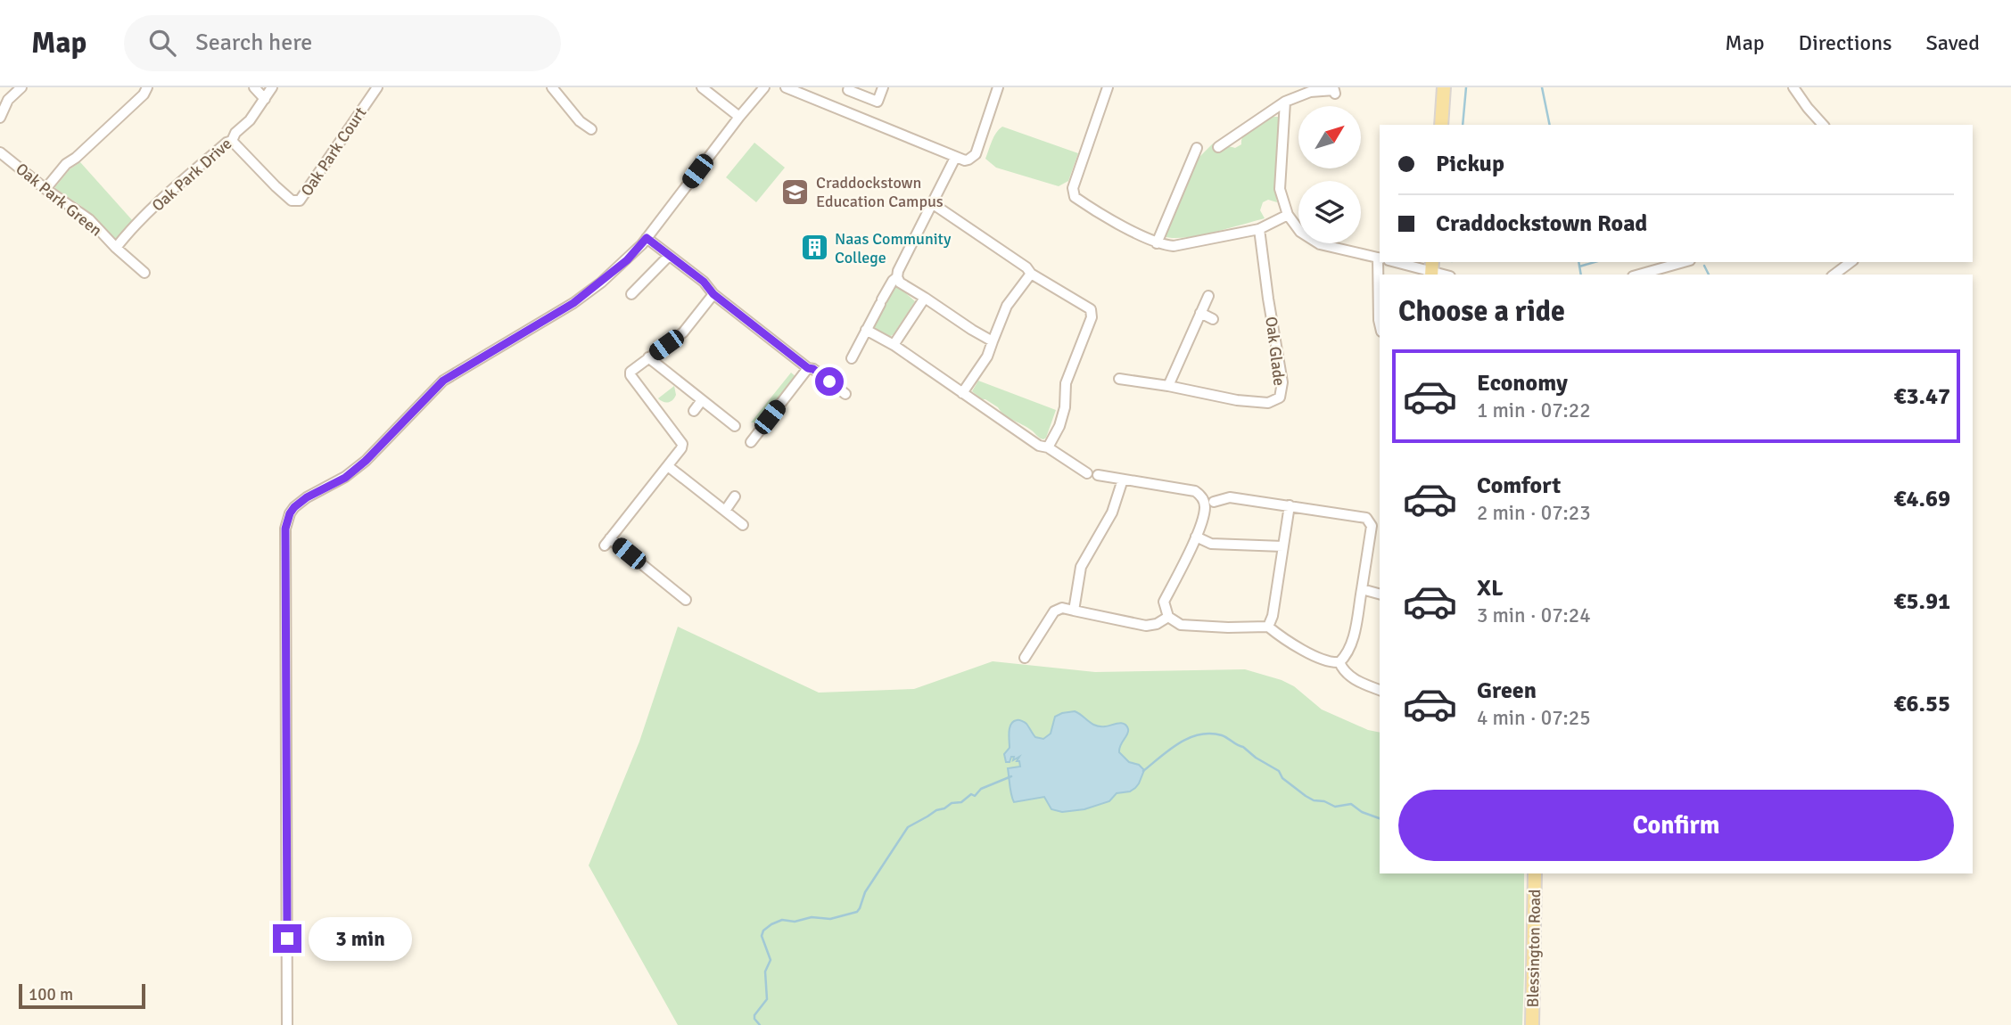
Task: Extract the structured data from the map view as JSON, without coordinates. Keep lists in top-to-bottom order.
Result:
{
  "streets": {
    "main road": ["Blessington Road"],
    "street": [
      "Oak Park Court",
      "Oak Park Drive",
      "Oak Park Green",
      "Oak Glade"
    ]
  },
  "crossings": [
    ["Oak Park Court", "Oak Park Drive"],
    ["Oak Park Drive", "Oak Park Green"]
  ],
  "places": {
    "school or university": ["Craddockstown Education Campus"],
    "building": ["Naas Community College"]
  },
  "scale_bar": "100 m",
  "north": "top right",
  "page": {
    "header": "Map",
    "search": "Search here",
    "nav": ["Map", "Directions", "Saved"],
    "banner": ["Pickup", "Craddockstown Road"],
    "heading": "Choose a ride",
    "list": [
      {
        "name": "Economy",
        "note": "1 min · 07:22",
        "value": "€3.47"
      },
      {
        "name": "Comfort",
        "note": "2 min · 07:23",
        "value": "€4.69"
      },
      {
        "name": "XL",
        "note": "3 min · 07:24",
        "value": "€5.91"
      },
      {
        "name": "Green",
        "note": "4 min · 07:25",
        "value": "€6.55"
      }
    ],
    "buttons": "Confirm",
    "bubble": "3 min",
    "scale": "100 m"
  }
}
